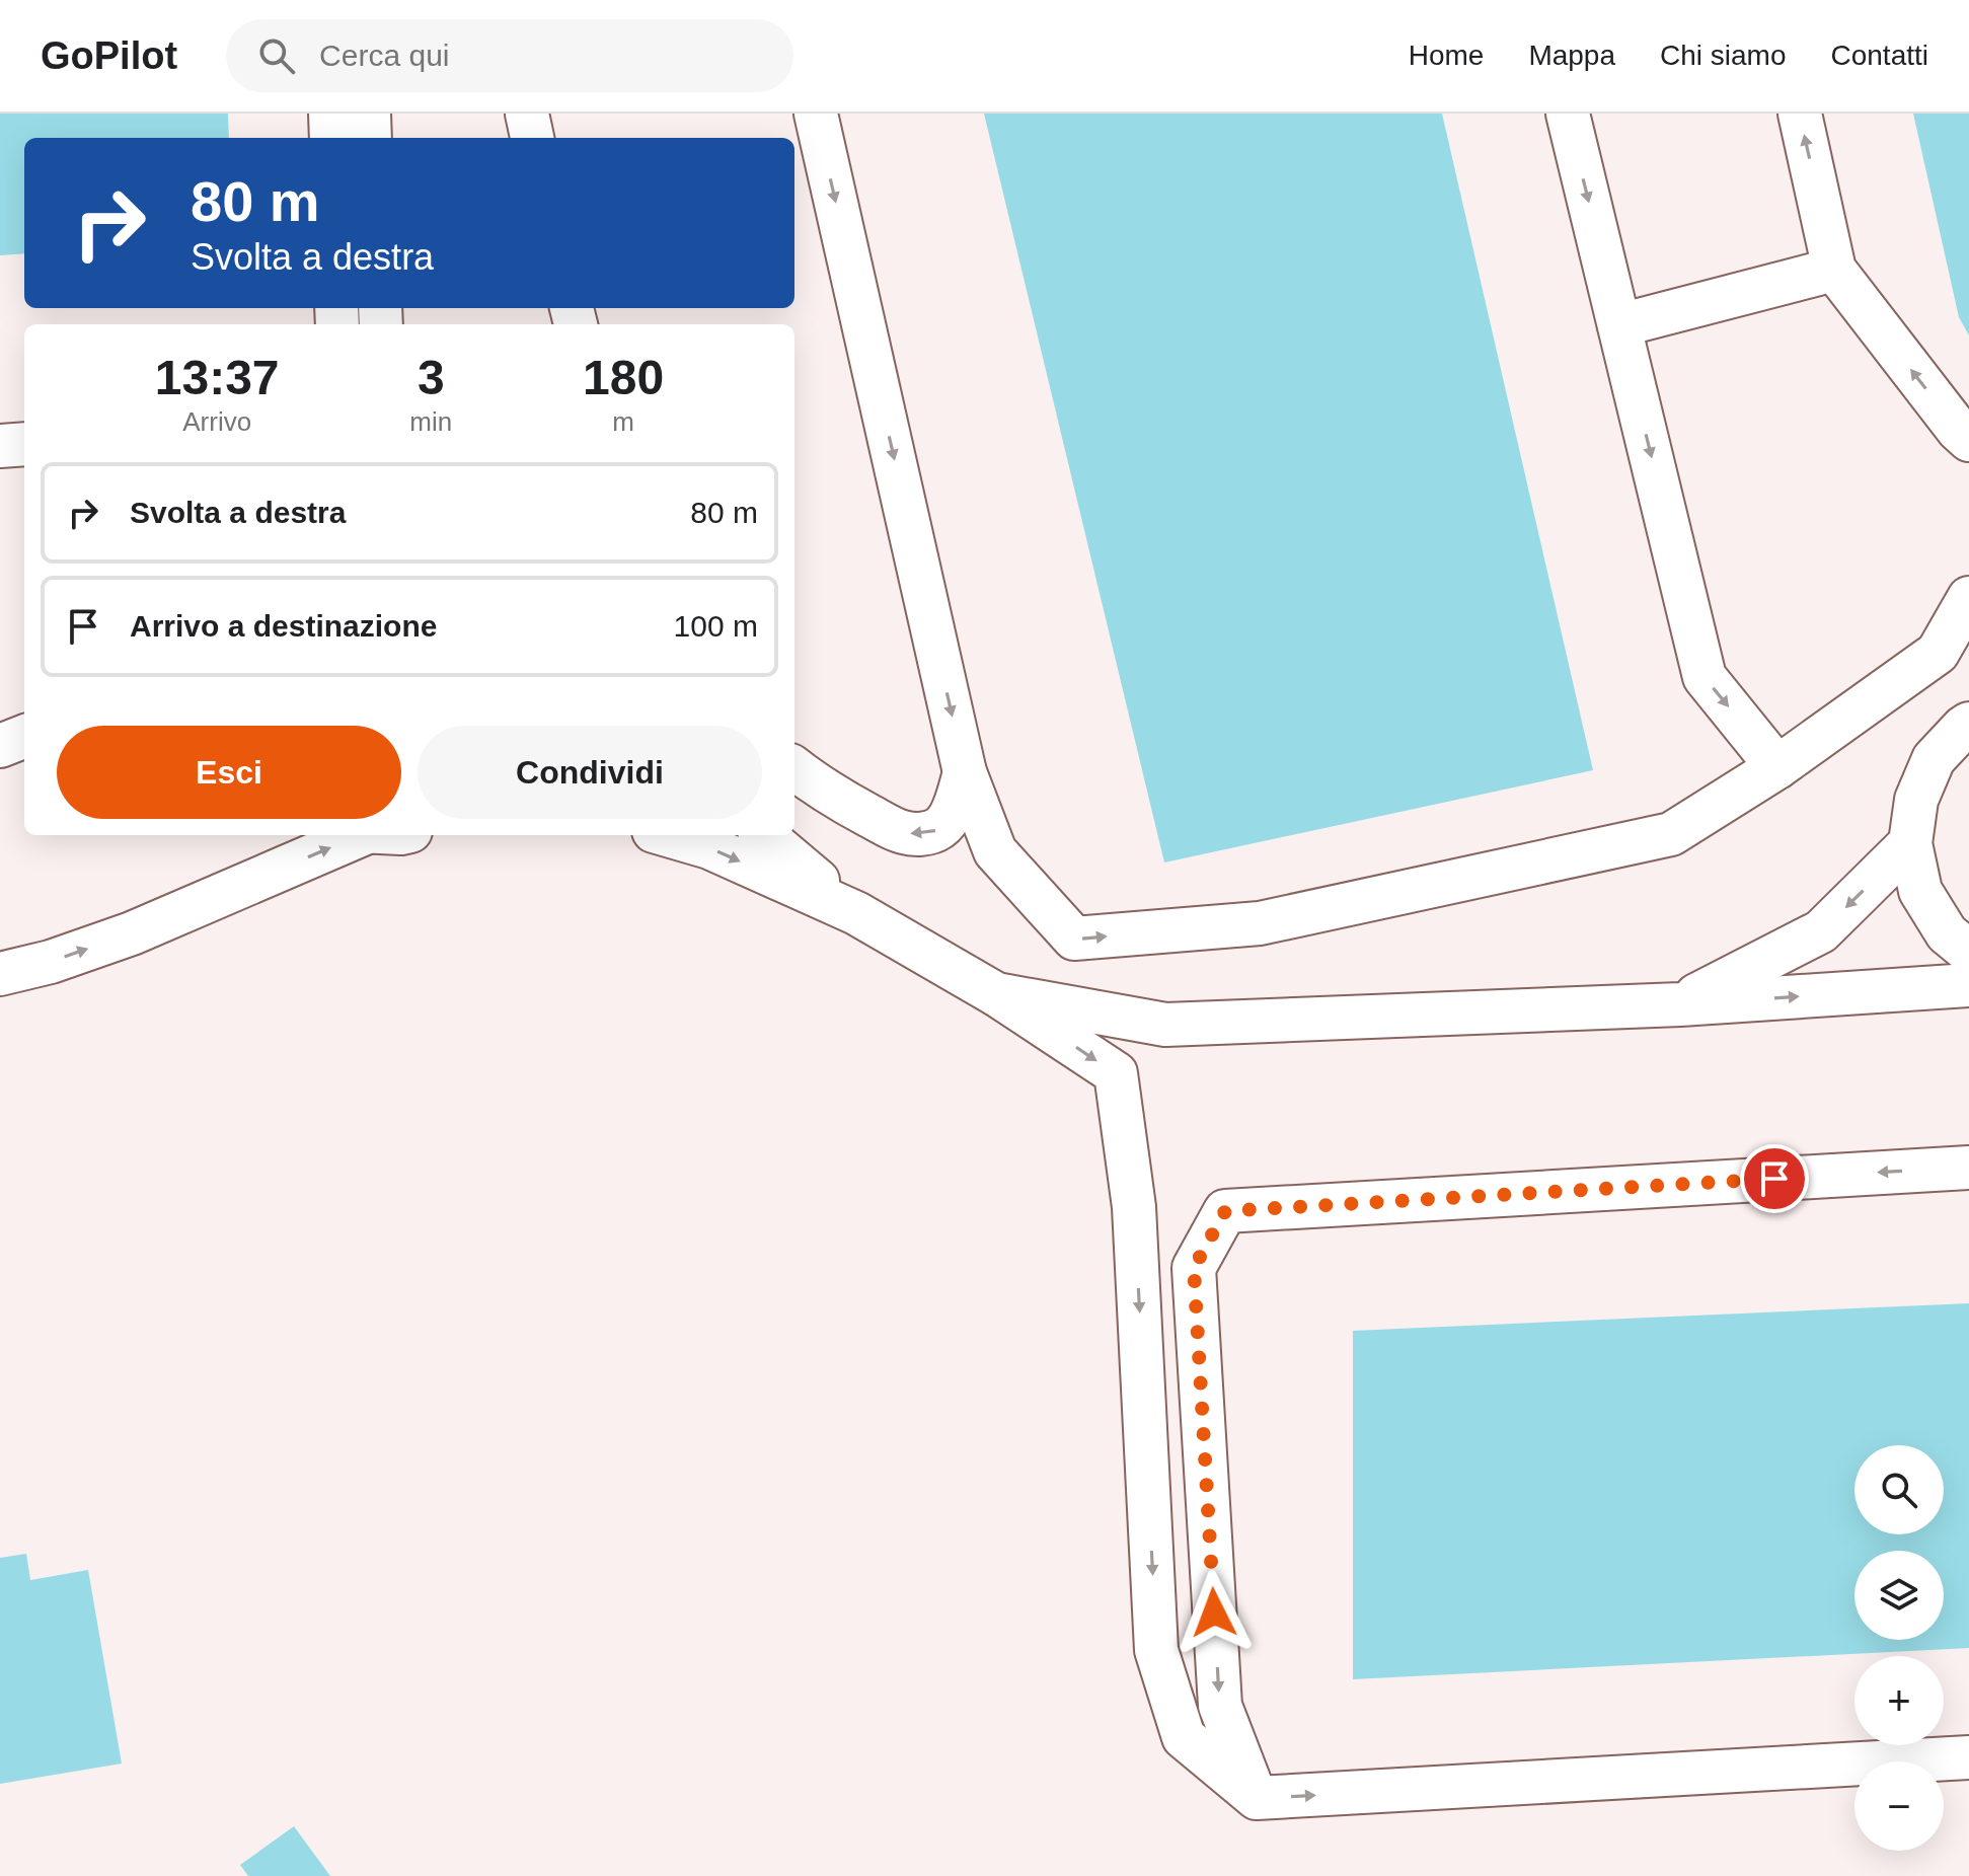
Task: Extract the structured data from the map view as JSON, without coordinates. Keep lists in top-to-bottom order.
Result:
{
  "page": {
    "header": "GoPilot",
    "search": "Cerca qui",
    "nav": [
      "Home",
      "Mappa",
      "Chi siamo",
      "Contatti"
    ],
    "turn": ["80 m", "Svolta a destra"],
    "eta": [
      "13:37",
      "Arrivo",
      "3",
      "min",
      "180",
      "m"
    ],
    "list": [
      {
        "name": "Svolta a destra",
        "value": "80 m"
      },
      {
        "name": "Arrivo a destinazione",
        "value": "100 m"
      }
    ],
    "buttons": ["Esci", "Condividi"],
    "map_buttons": ["+", "−"]
  }
}
